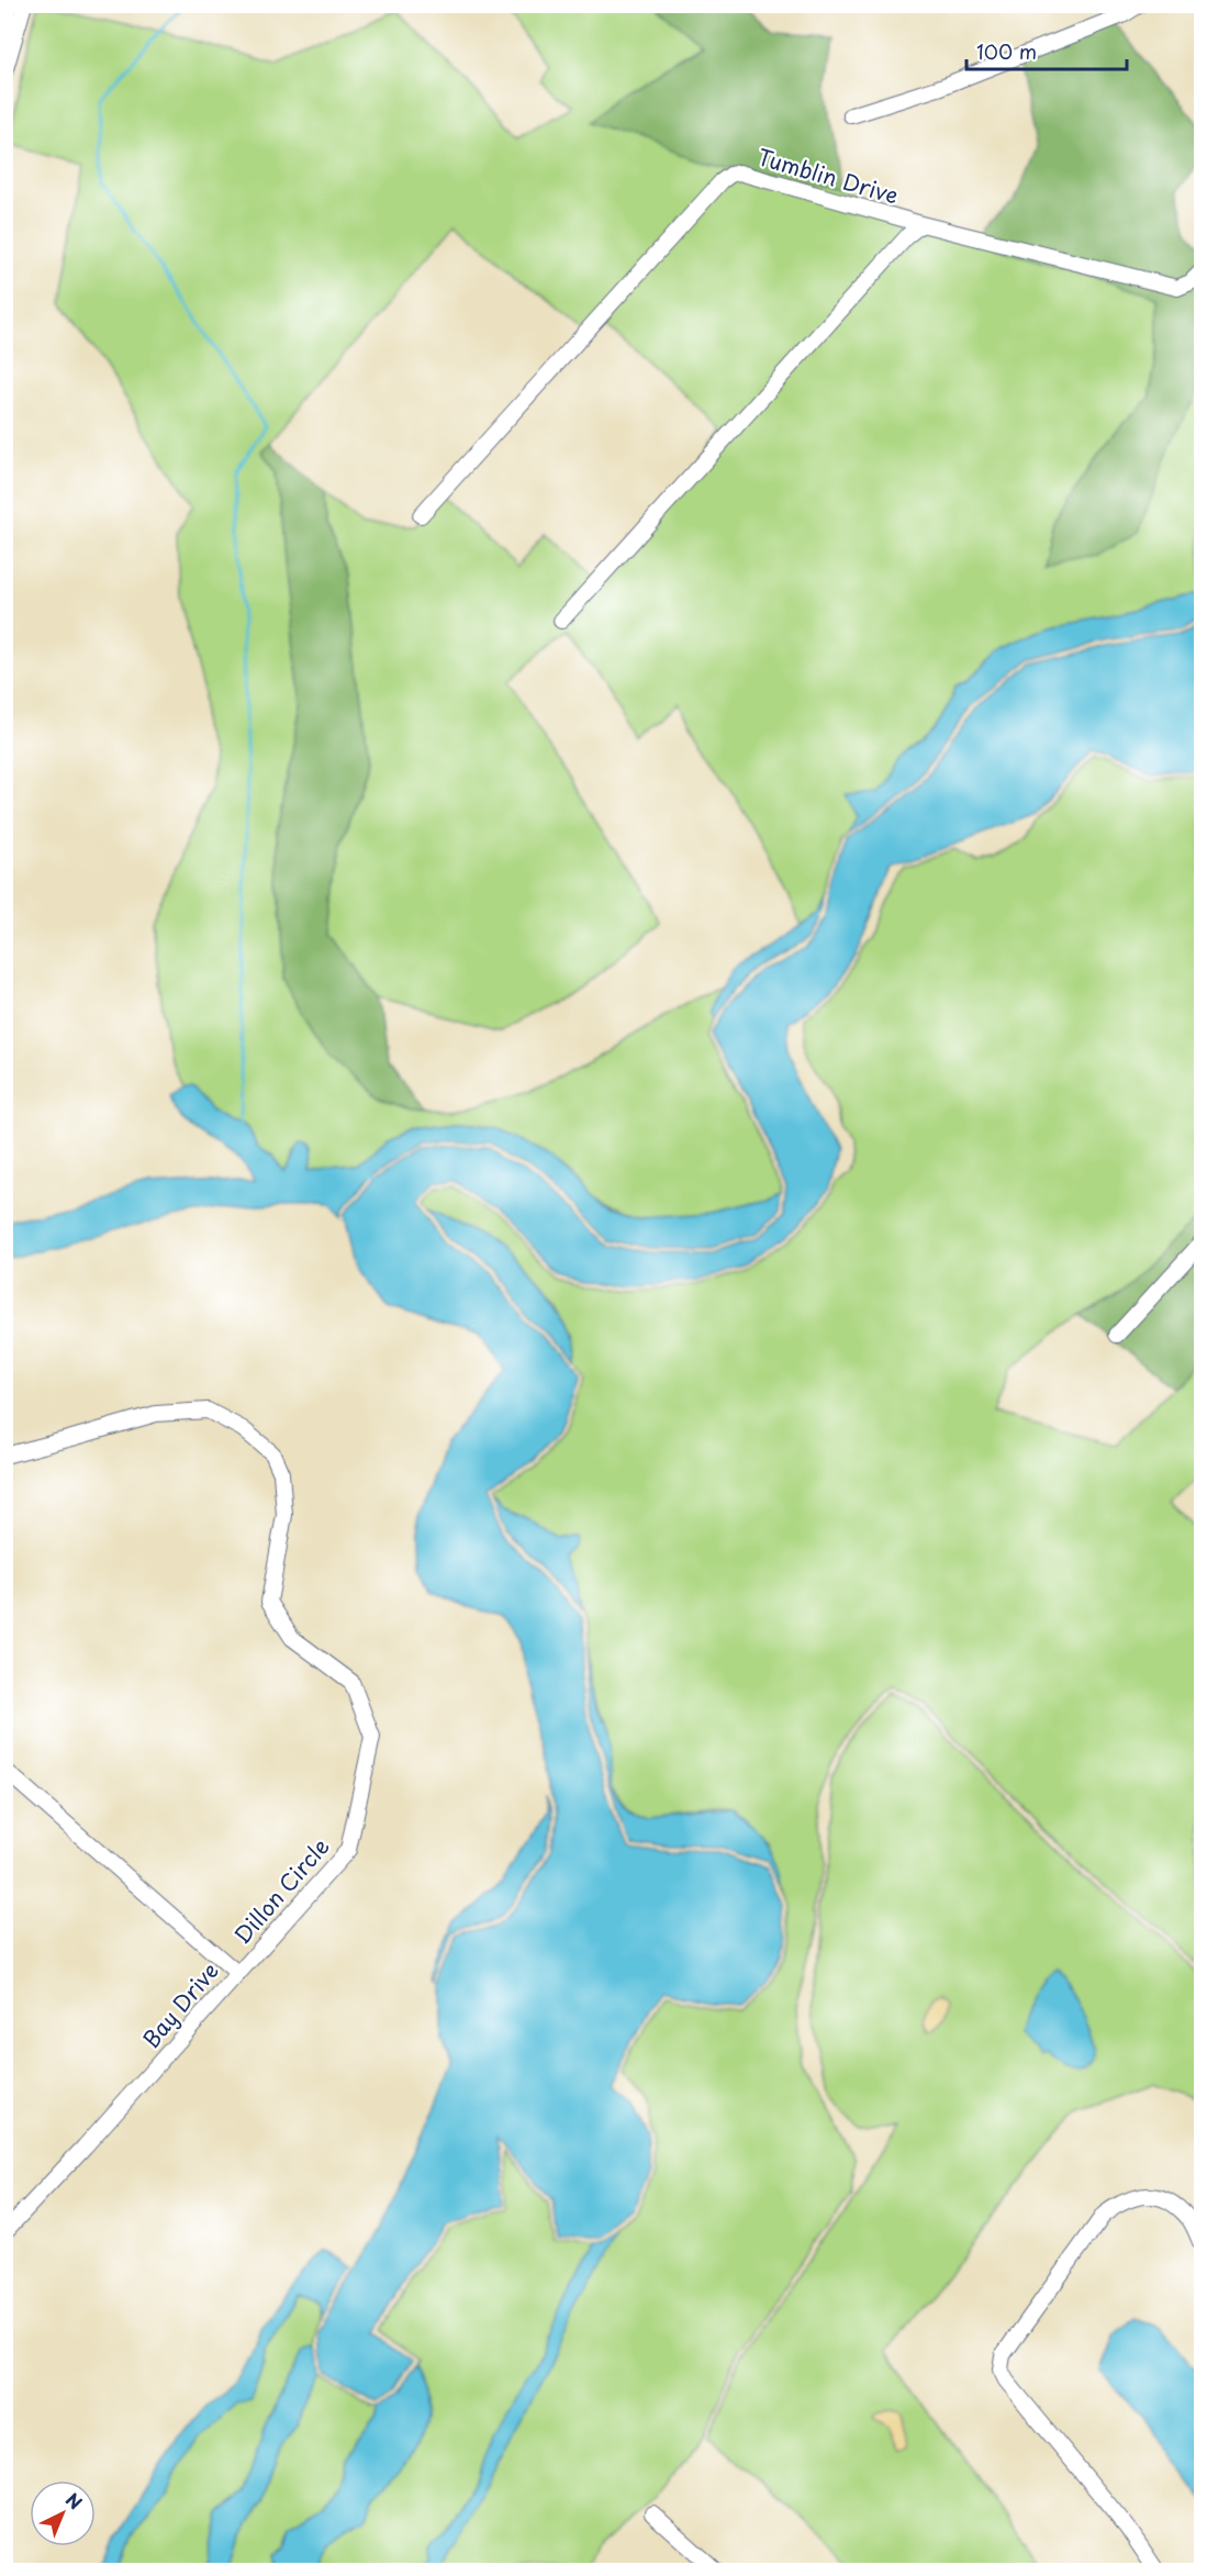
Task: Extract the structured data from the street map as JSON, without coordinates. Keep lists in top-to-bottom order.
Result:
{
  "streets": {
    "street": ["Tumblin Drive", "Dillon Circle", "Bay Drive"]
  },
  "crossings": [
    ["Dillon Circle", "Bay Drive"]
  ],
  "scale_bar": "100 m",
  "north": "top right"
}
